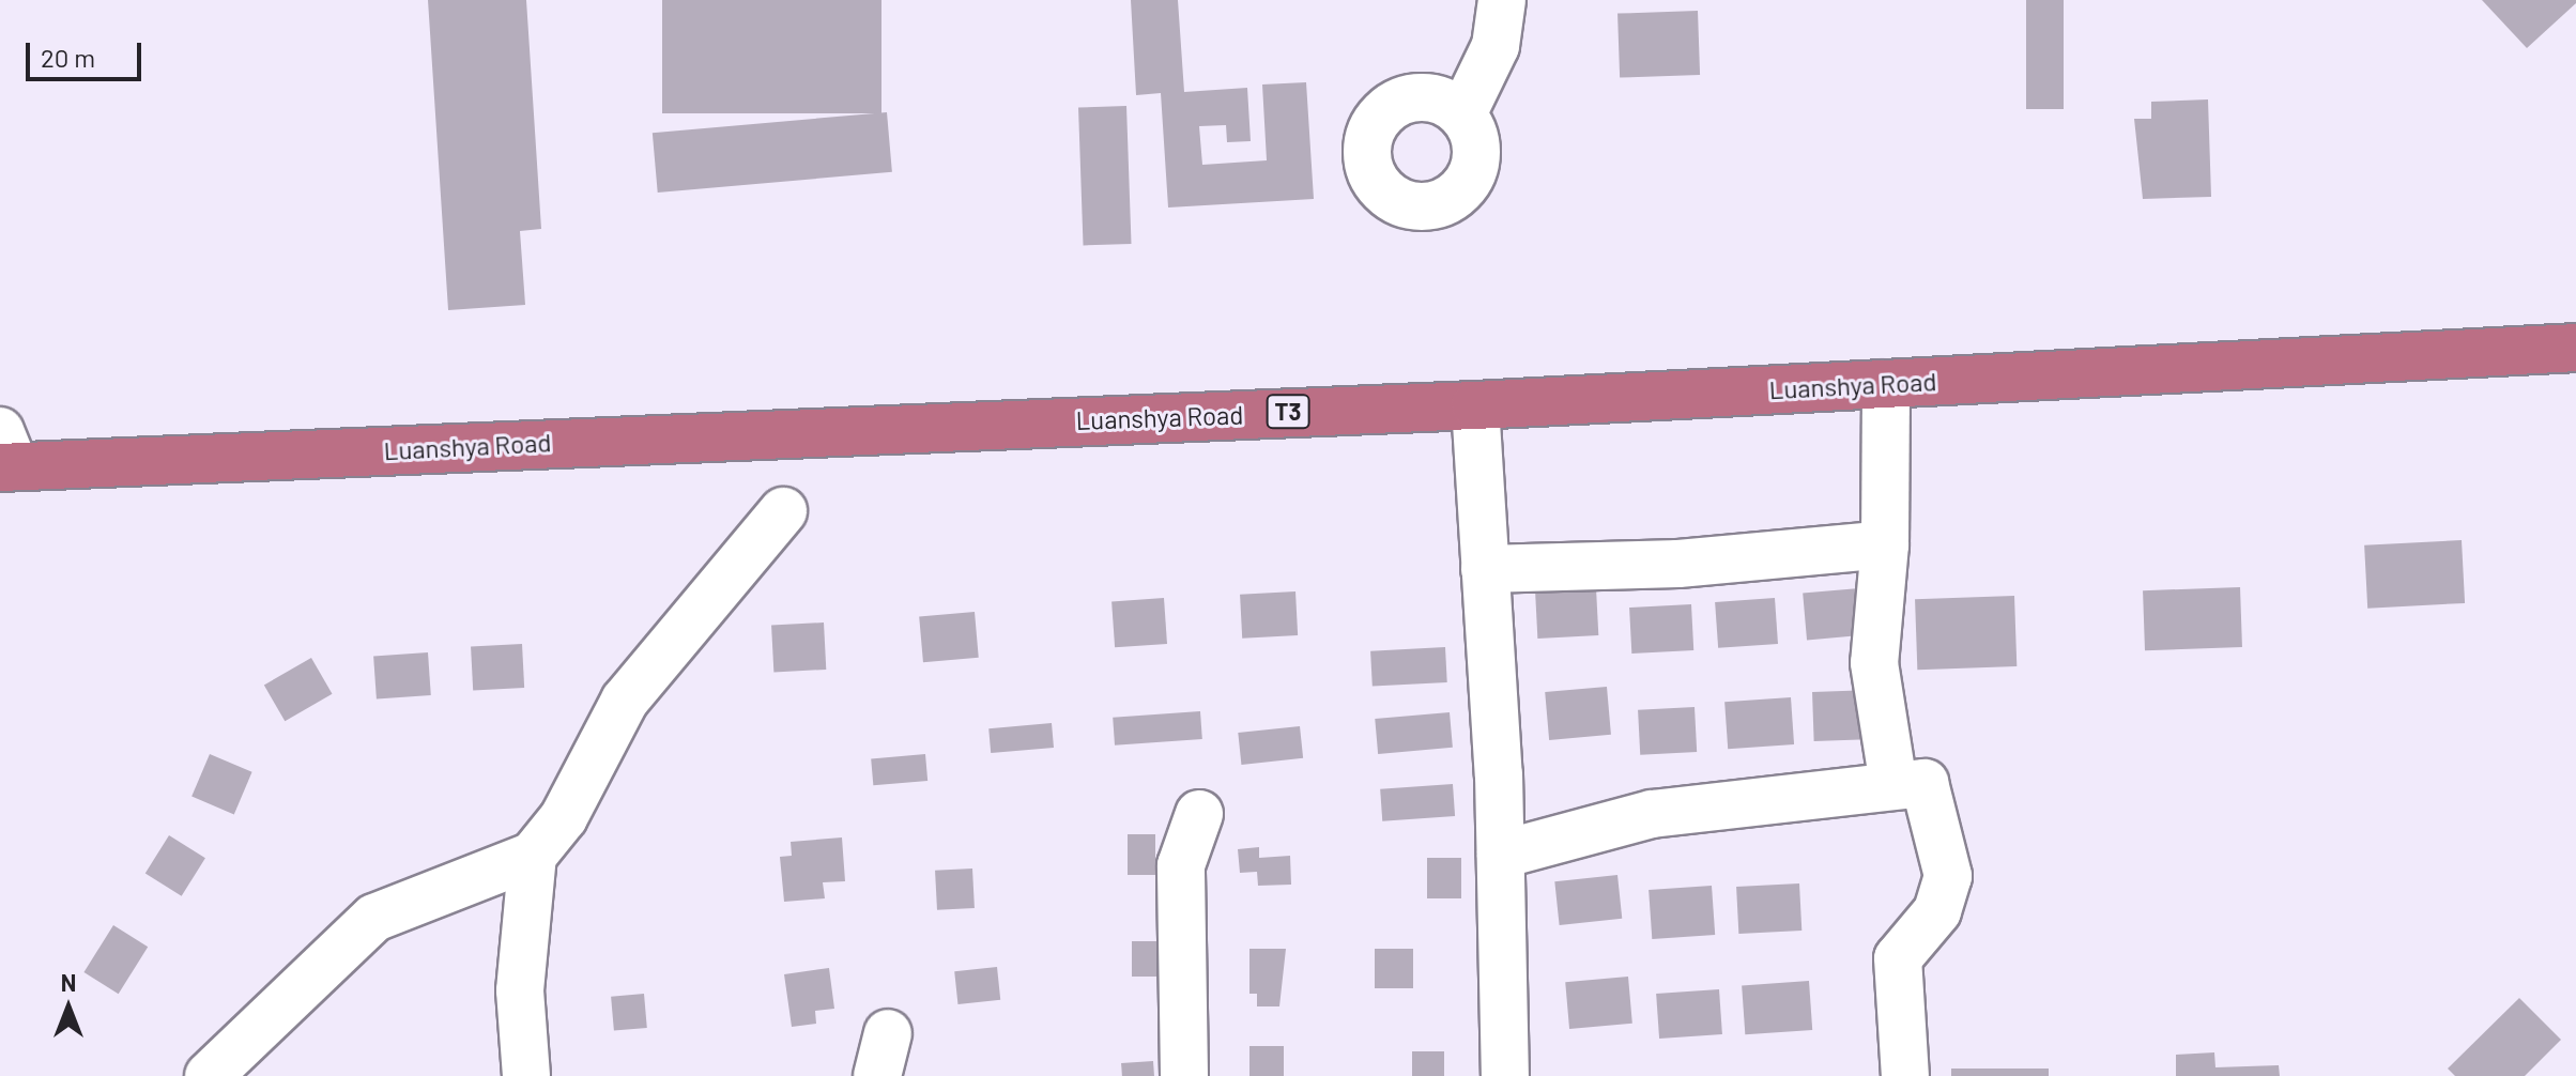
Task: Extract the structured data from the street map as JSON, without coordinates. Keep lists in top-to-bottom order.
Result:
{
  "streets": {
    "highway": ["Luanshya Road", "T3"]
  },
  "scale_bar": "20 m",
  "north": "top"
}
